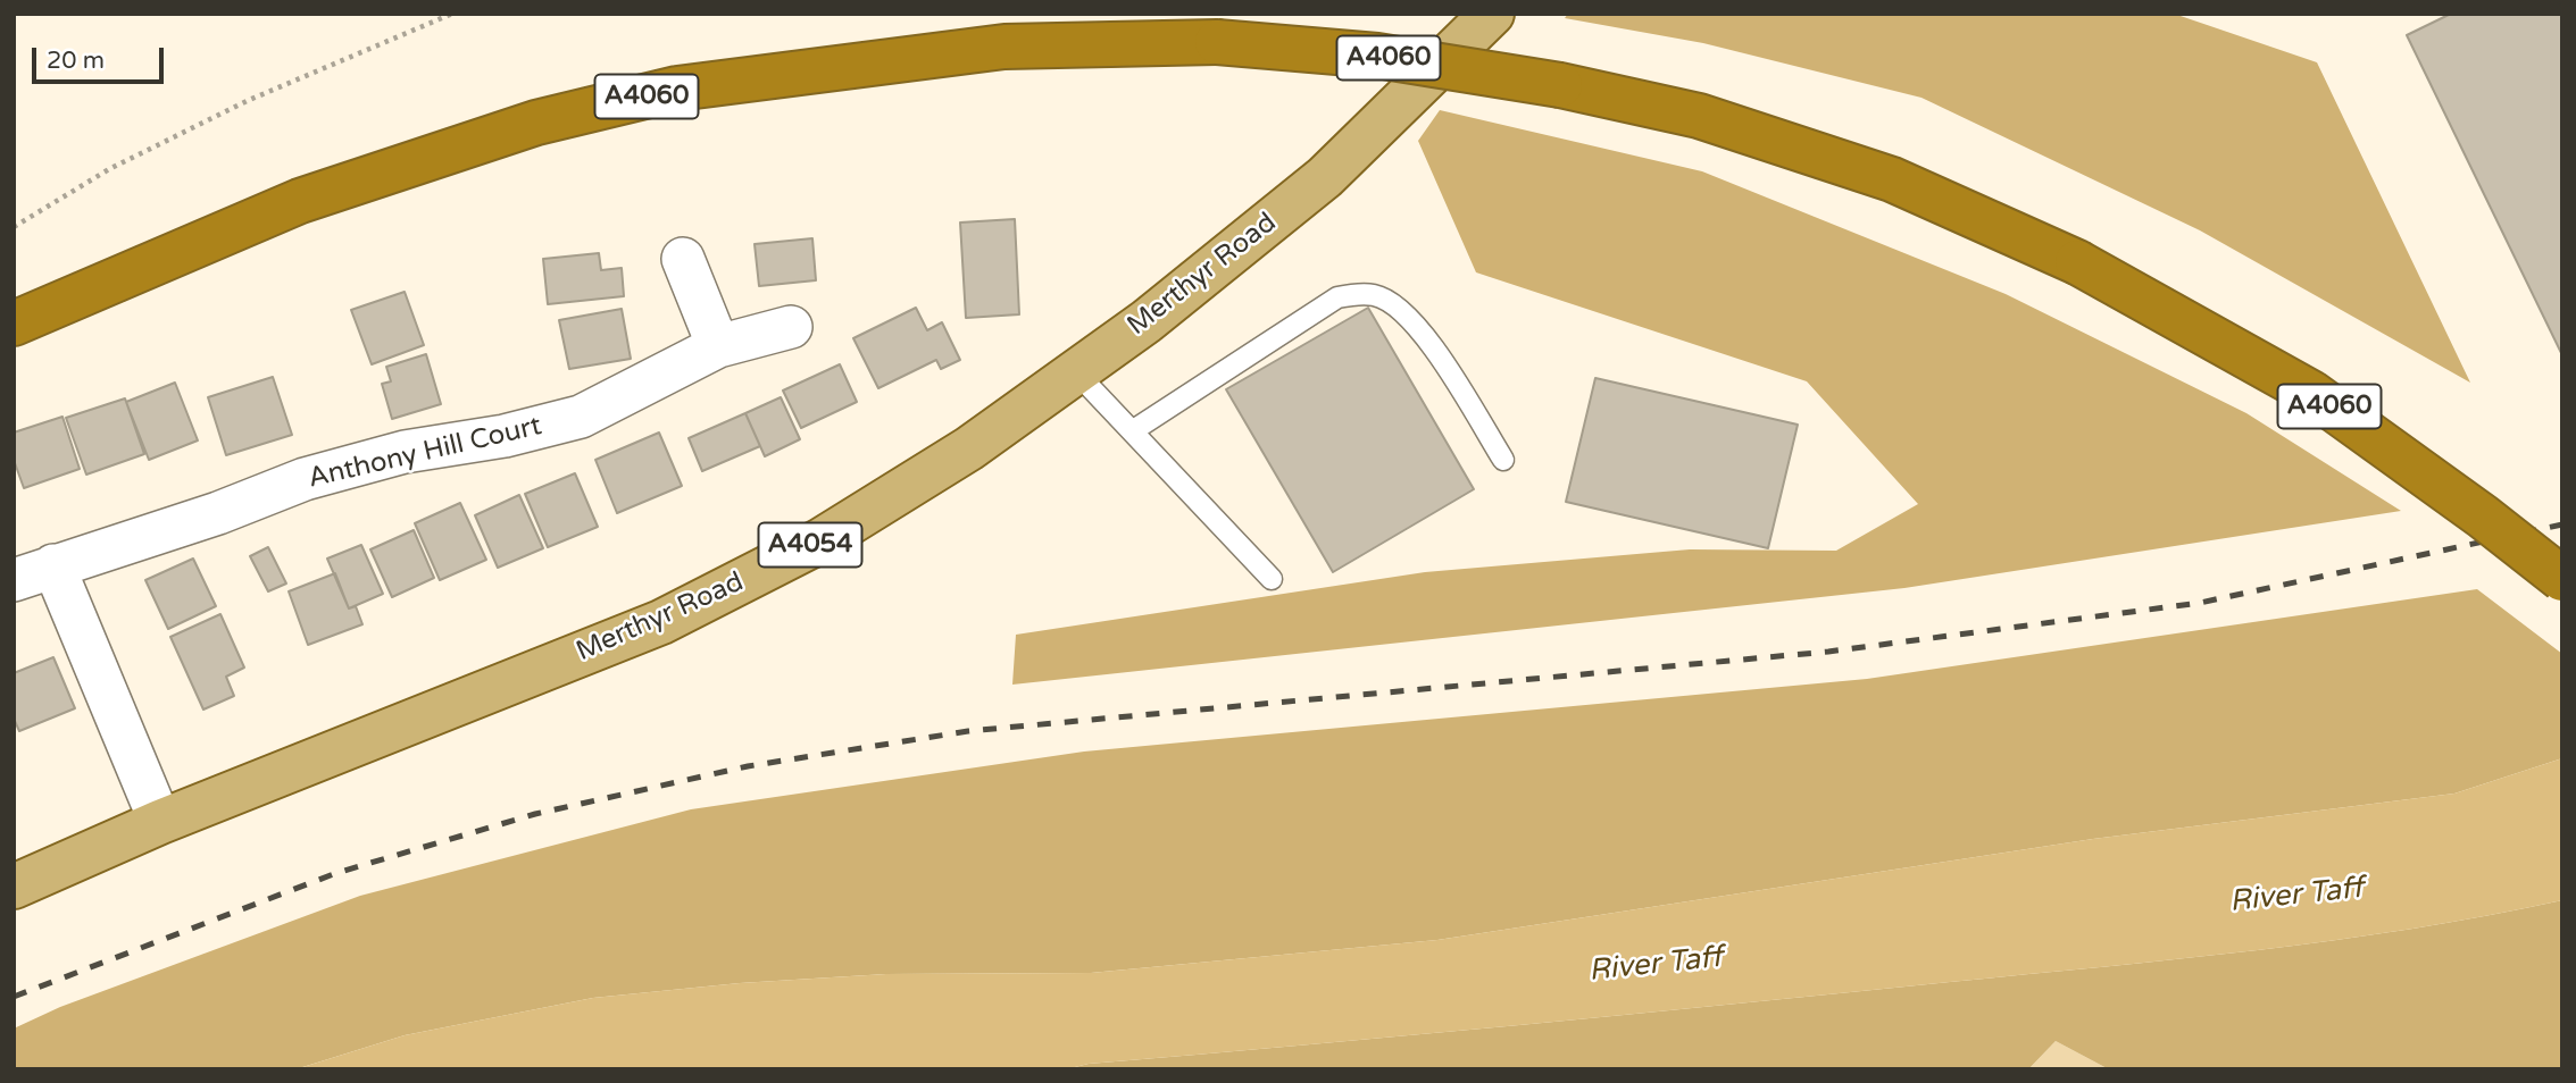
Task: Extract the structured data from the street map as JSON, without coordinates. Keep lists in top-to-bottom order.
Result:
{
  "streets": {
    "highway": ["A4060"],
    "main road": ["Merthyr Road", "A4054"],
    "street": ["Anthony Hill Court"]
  },
  "water": ["River Taff"],
  "scale_bar": "20 m"
}
